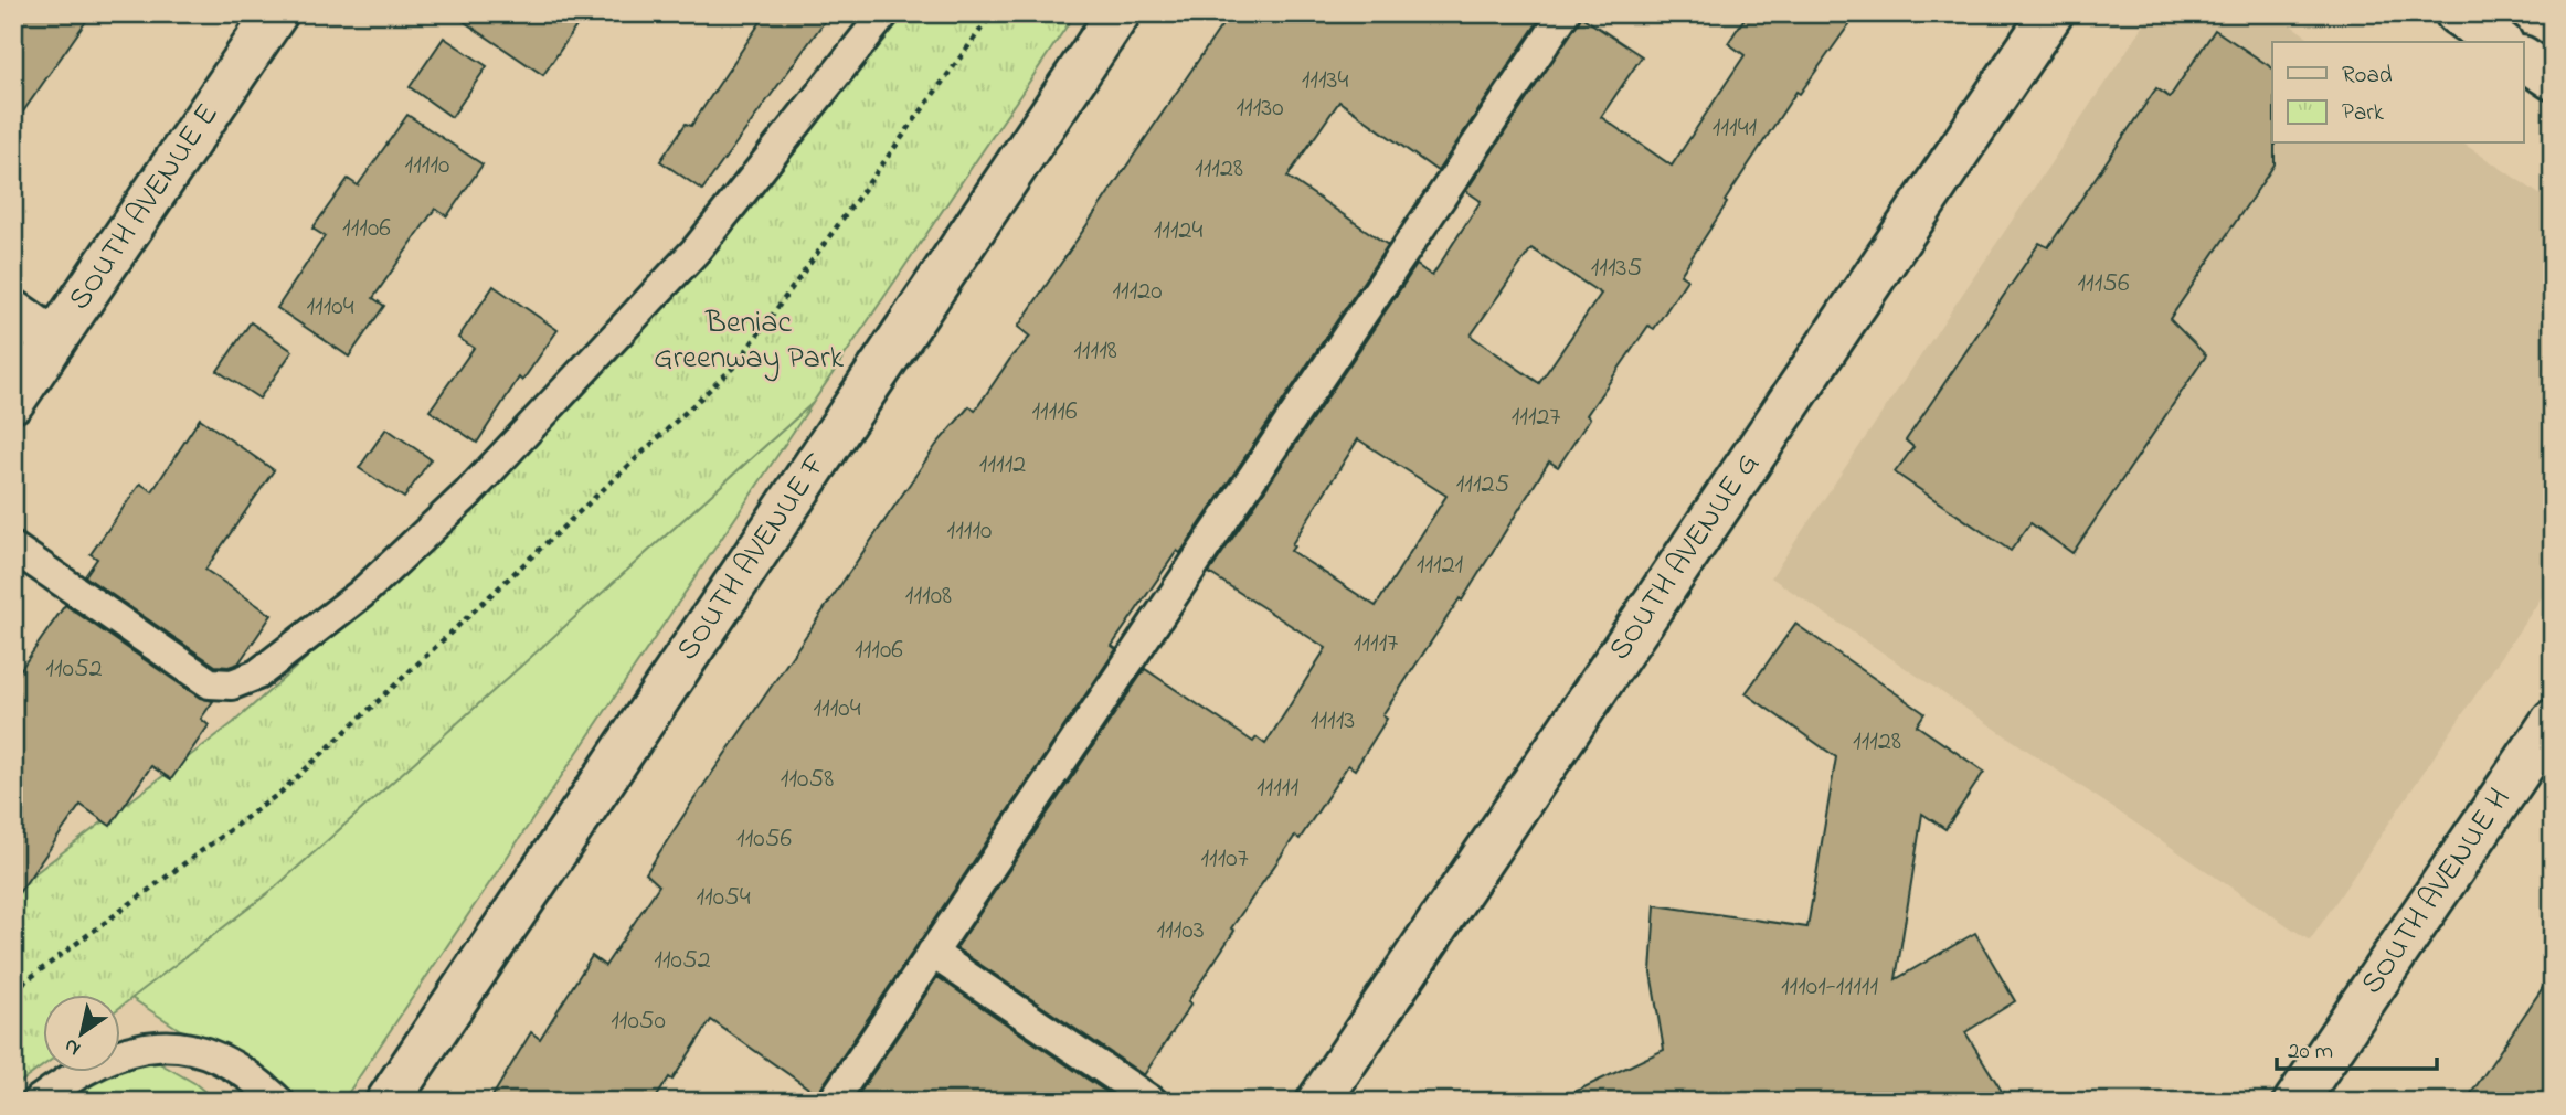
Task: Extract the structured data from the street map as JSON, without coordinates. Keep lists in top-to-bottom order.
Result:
{
  "streets": {
    "street": [
      "SOUTH AVENUE E",
      "SOUTH AVENUE F",
      "SOUTH AVENUE G",
      "SOUTH AVENUE H"
    ]
  },
  "parks": ["Beniac Greenway Park"],
  "house_numbers": [
    "11134",
    "11130",
    "11141",
    "11110",
    "11128",
    "11106",
    "11124",
    "11135",
    "11156",
    "11120",
    "11104",
    "11118",
    "11116",
    "11127",
    "11112",
    "11125",
    "11110",
    "11121",
    "11108",
    "11117",
    "11106",
    "11052",
    "11104",
    "11113",
    "11128",
    "11058",
    "11111",
    "11056",
    "11107",
    "11054",
    "11103",
    "11052",
    "11101-11111",
    "11050"
  ],
  "legend": ["Road", "Park"],
  "scale_bar": "20 m",
  "north": "bottom left"
}
